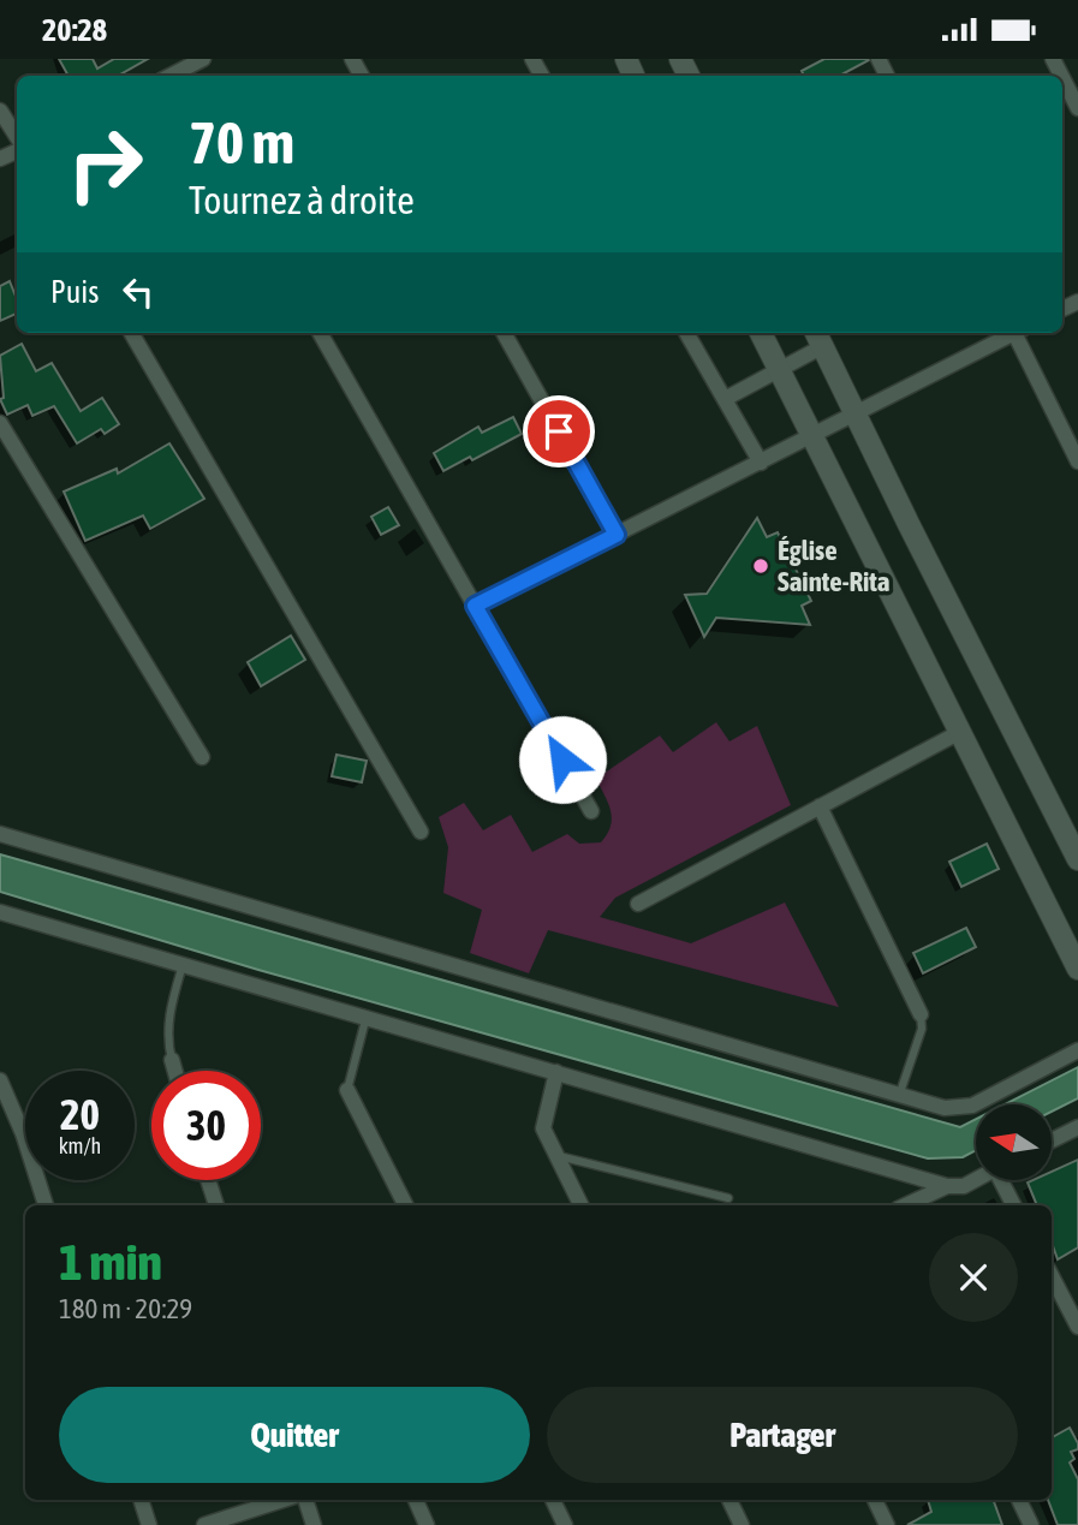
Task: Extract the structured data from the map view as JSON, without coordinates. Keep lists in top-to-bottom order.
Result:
{
  "places": ["Église Sainte-Rita"],
  "north": "left",
  "page": {
    "status": "20:28",
    "turn": ["70 m", "Tournez à droite"],
    "then": "Puis",
    "speed": "20 km/h",
    "limit": "30",
    "heading": ["1 min", "180 m · 20:29"],
    "buttons": ["Quitter", "Partager"]
  }
}
